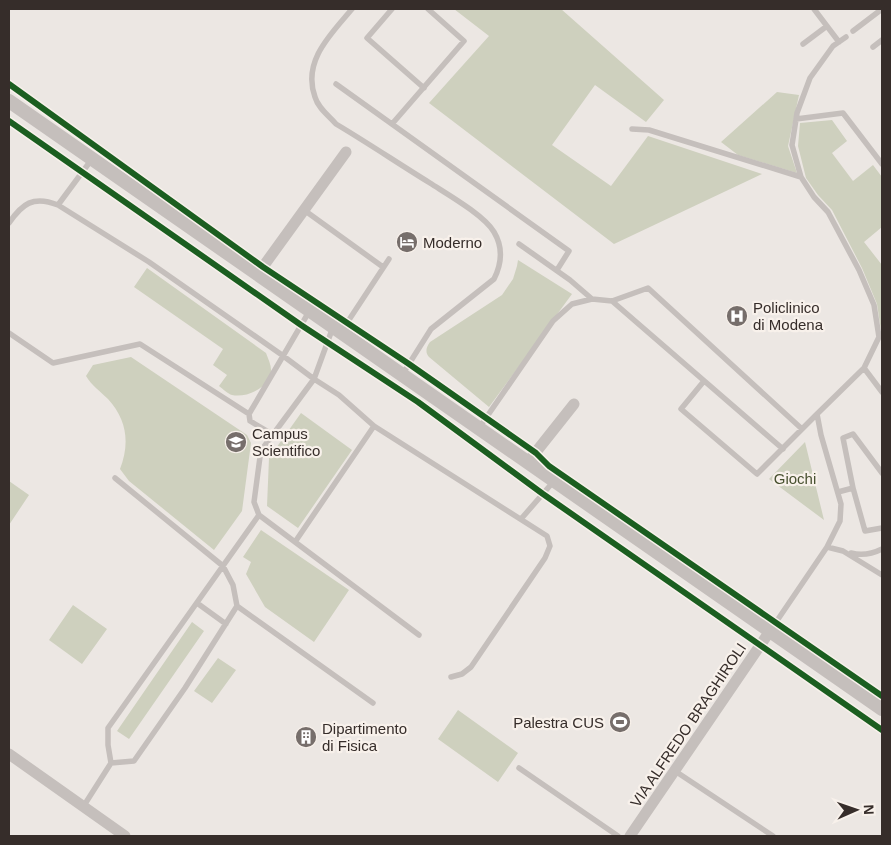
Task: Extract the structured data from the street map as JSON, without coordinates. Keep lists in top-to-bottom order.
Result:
{
  "streets": {
    "street": ["VIA ALFREDO BRAGHIROLI"]
  },
  "parks": ["Giochi"],
  "places": {
    "hotel": ["Moderno"],
    "hospital": ["Policlinico di Modena"],
    "school or university": ["Campus Scientifico"],
    "sports": ["Palestra CUS"],
    "building": ["Dipartimento di Fisica"]
  },
  "north": "right"
}
